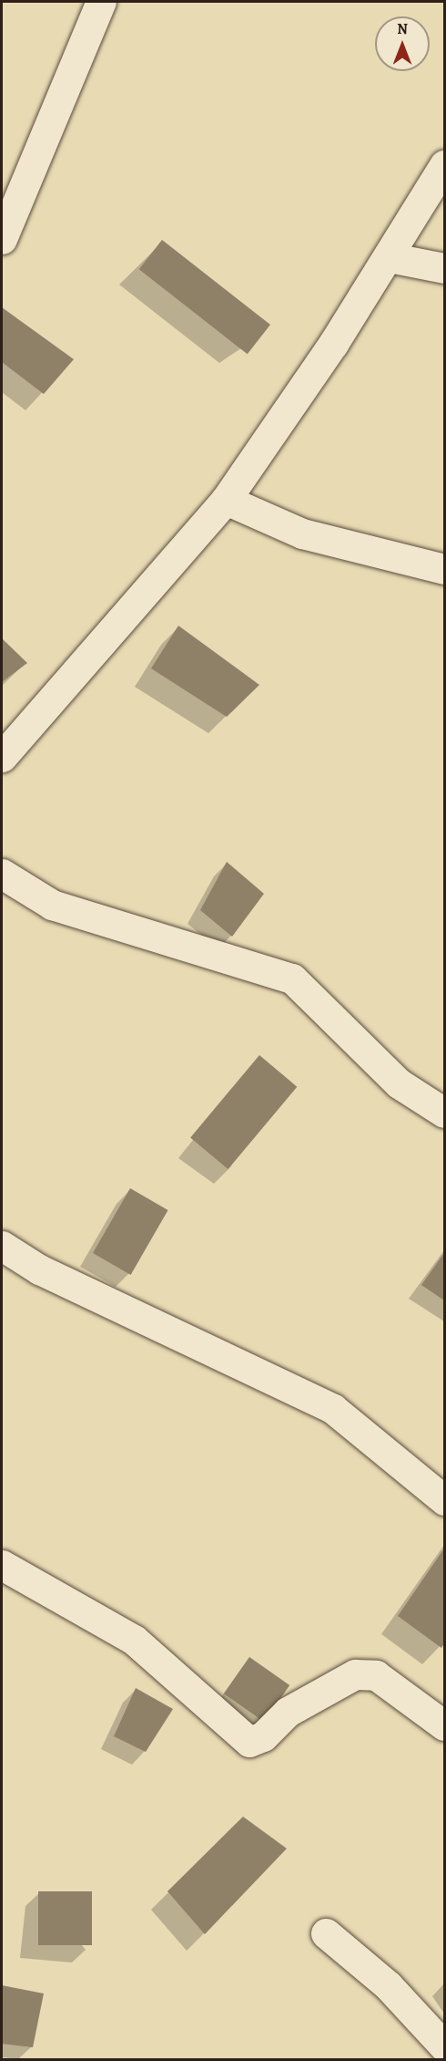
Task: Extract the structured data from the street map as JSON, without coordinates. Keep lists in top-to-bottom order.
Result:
{
  "north": "top"
}
